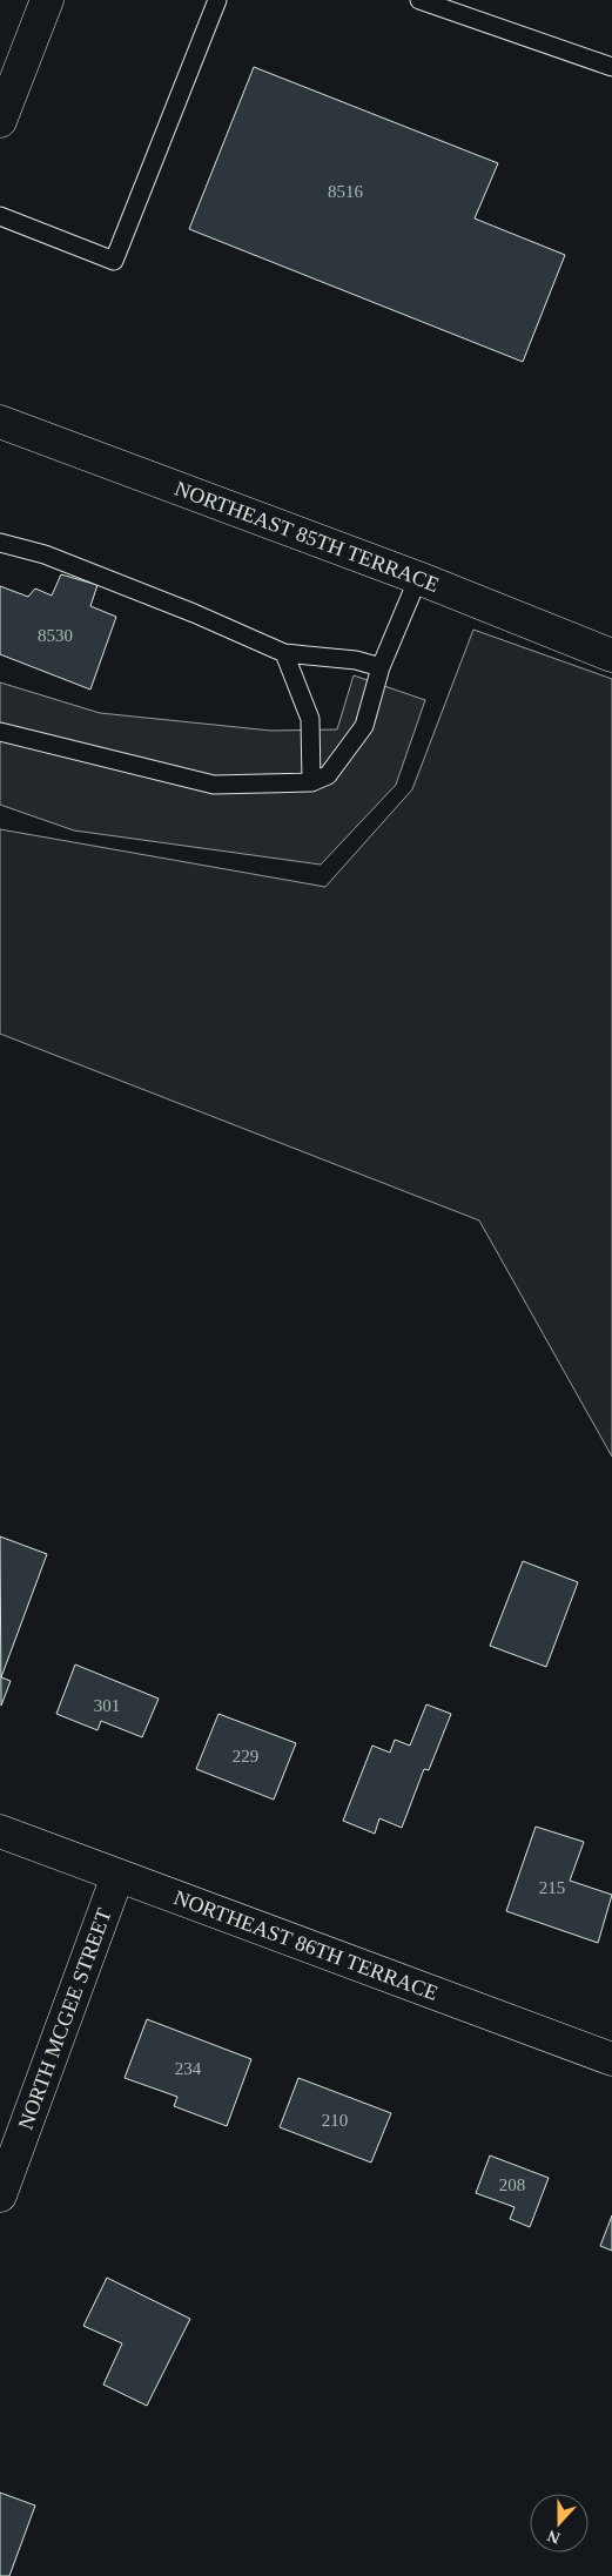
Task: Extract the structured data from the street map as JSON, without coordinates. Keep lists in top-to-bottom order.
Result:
{
  "streets": {
    "street": ["NORTHEAST 85TH TERRACE", "NORTHEAST 86TH TERRACE", "NORTH MCGEE STREET"]
  },
  "crossings": [
    ["NORTHEAST 86TH TERRACE", "NORTH MCGEE STREET"]
  ],
  "house_numbers": [
    "8516",
    "8530",
    "301",
    "229",
    "215",
    "234",
    "210",
    "208"
  ],
  "north": "bottom"
}
